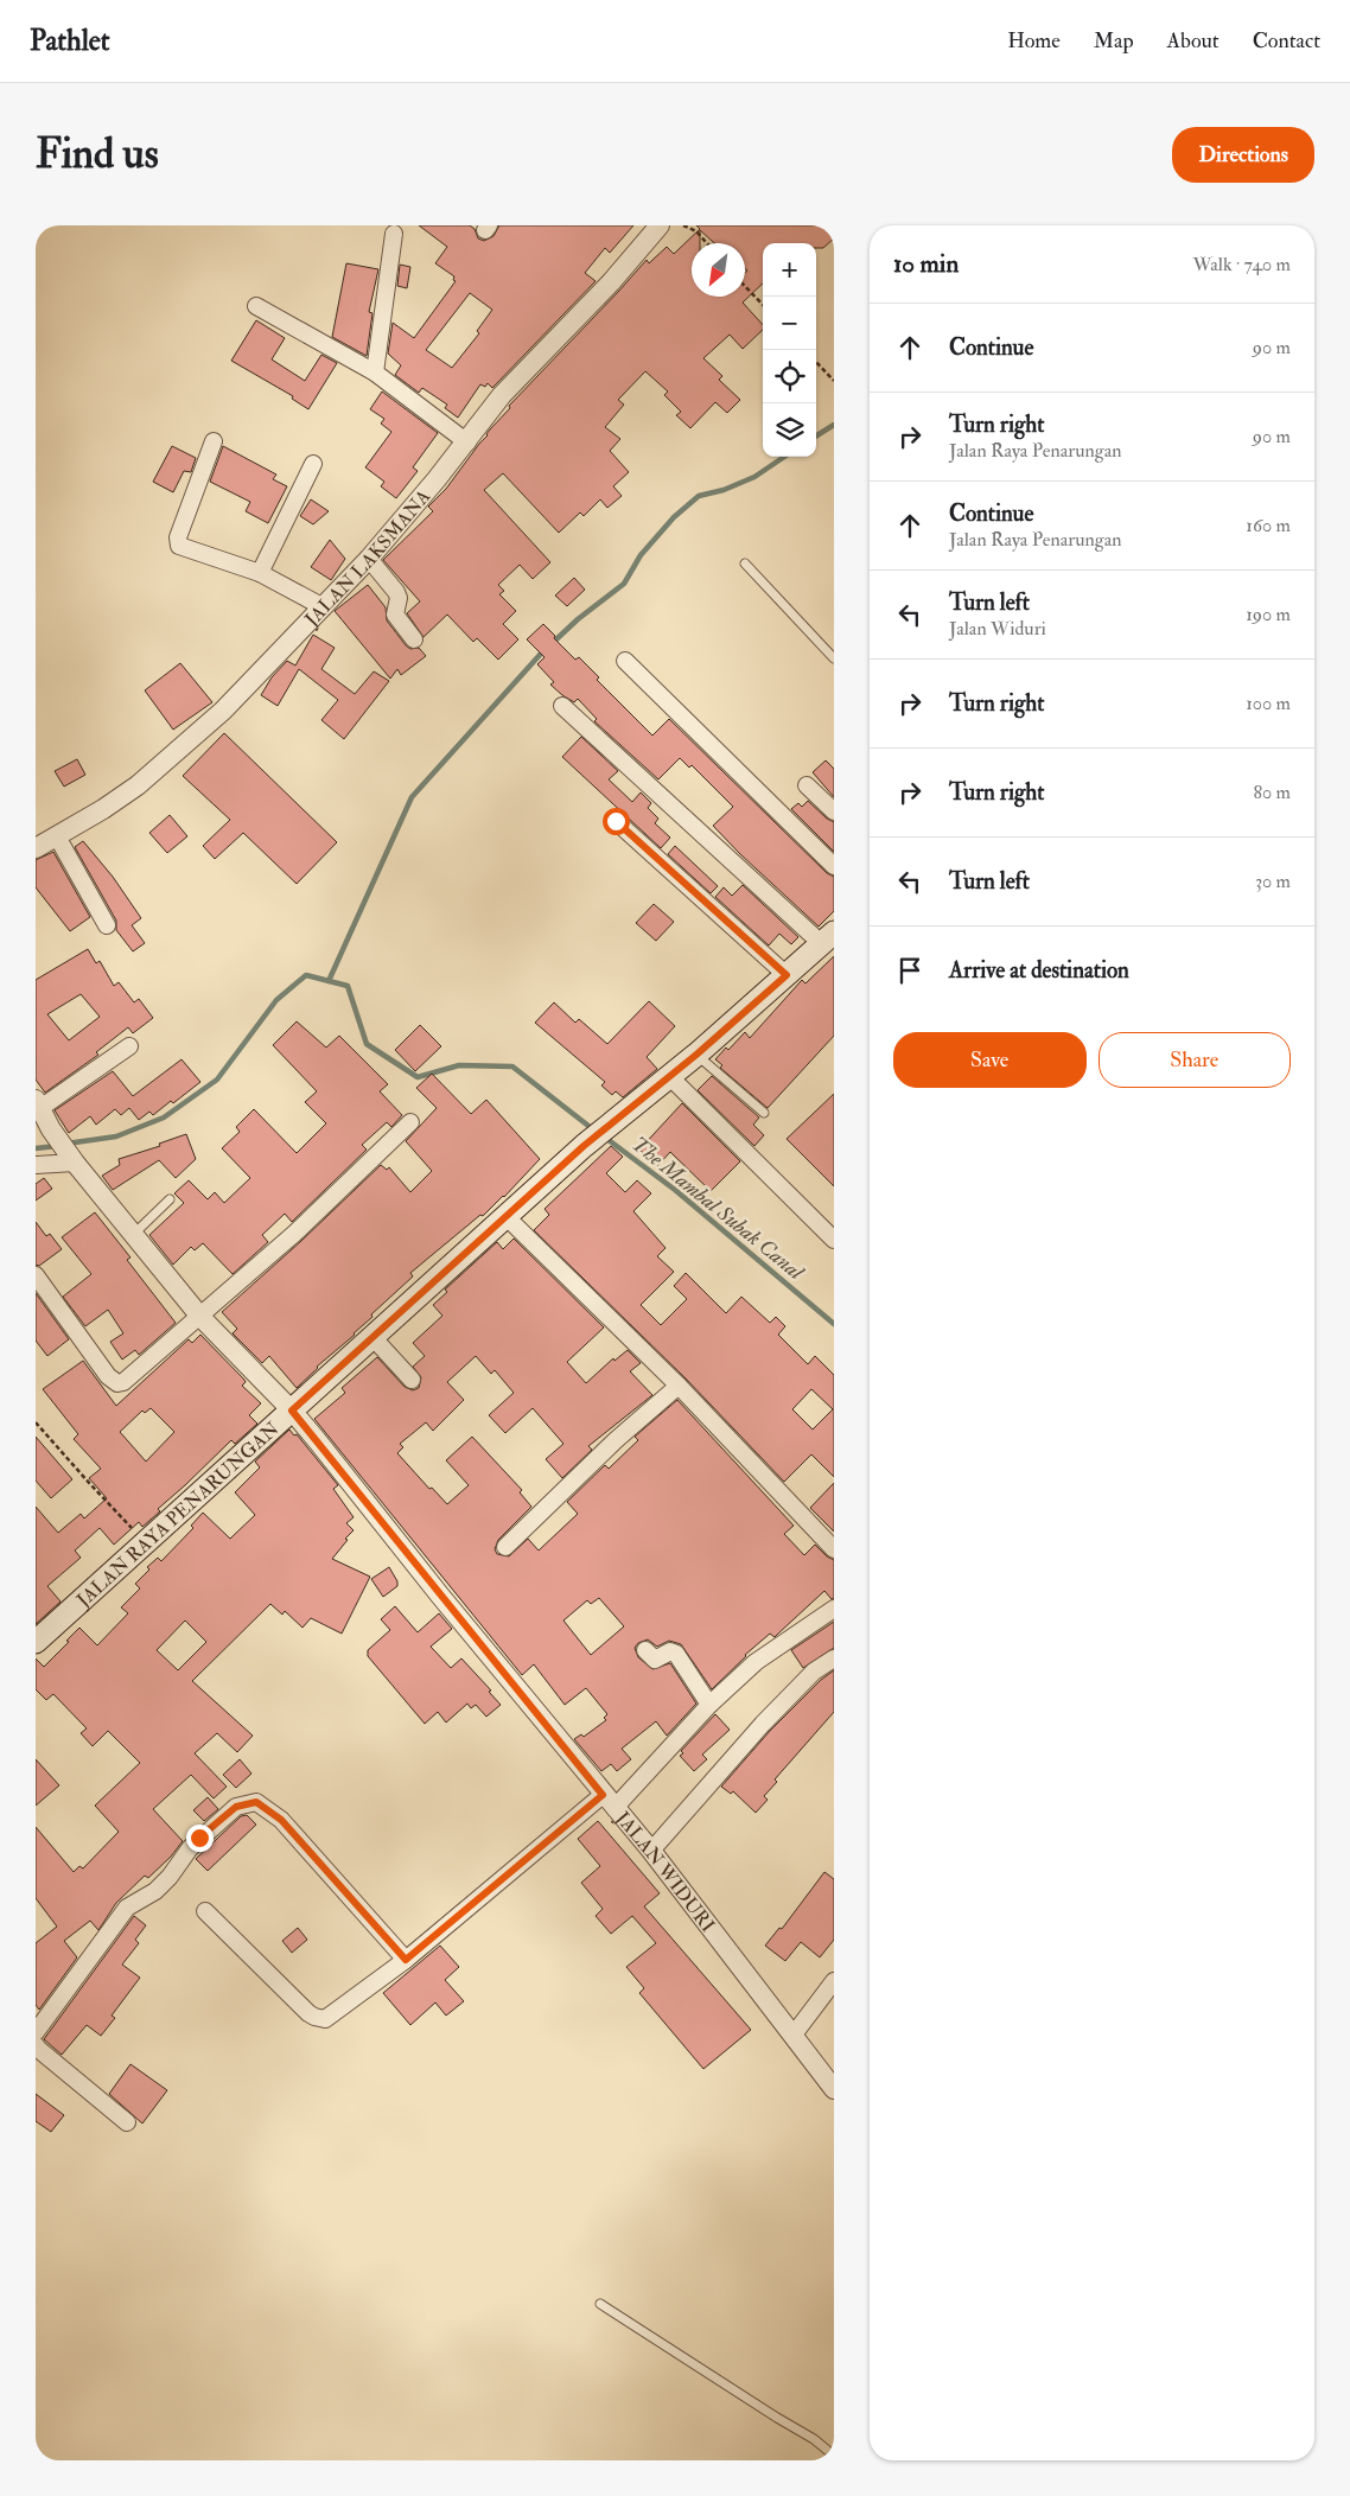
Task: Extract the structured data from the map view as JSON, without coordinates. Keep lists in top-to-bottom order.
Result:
{
  "streets": {
    "main road": ["JALAN RAYA PENARUNGAN"],
    "street": ["JALAN LAKSMANA", "JALAN WIDURI"]
  },
  "crossings": [
    ["JALAN RAYA PENARUNGAN", "JALAN WIDURI"]
  ],
  "water": ["The Mambal Subak Canal"],
  "north": "bottom left",
  "page": {
    "header": "Pathlet",
    "nav": [
      "Home",
      "Map",
      "About",
      "Contact"
    ],
    "buttons": [
      "Directions",
      ["Save", "Share"]
    ],
    "title": "Find us",
    "heading": ["10 min", "Walk · 740 m"],
    "map_buttons": ["+", "−"],
    "list": [
      ["Continue", "90 m"],
      ["Turn right", "Jalan Raya Penarungan", "90 m"],
      ["Continue", "Jalan Raya Penarungan", "160 m"],
      ["Turn left", "Jalan Widuri", "190 m"],
      ["Turn right", "100 m"],
      ["Turn right", "80 m"],
      ["Turn left", "30 m"],
      "Arrive at destination"
    ]
  }
}
